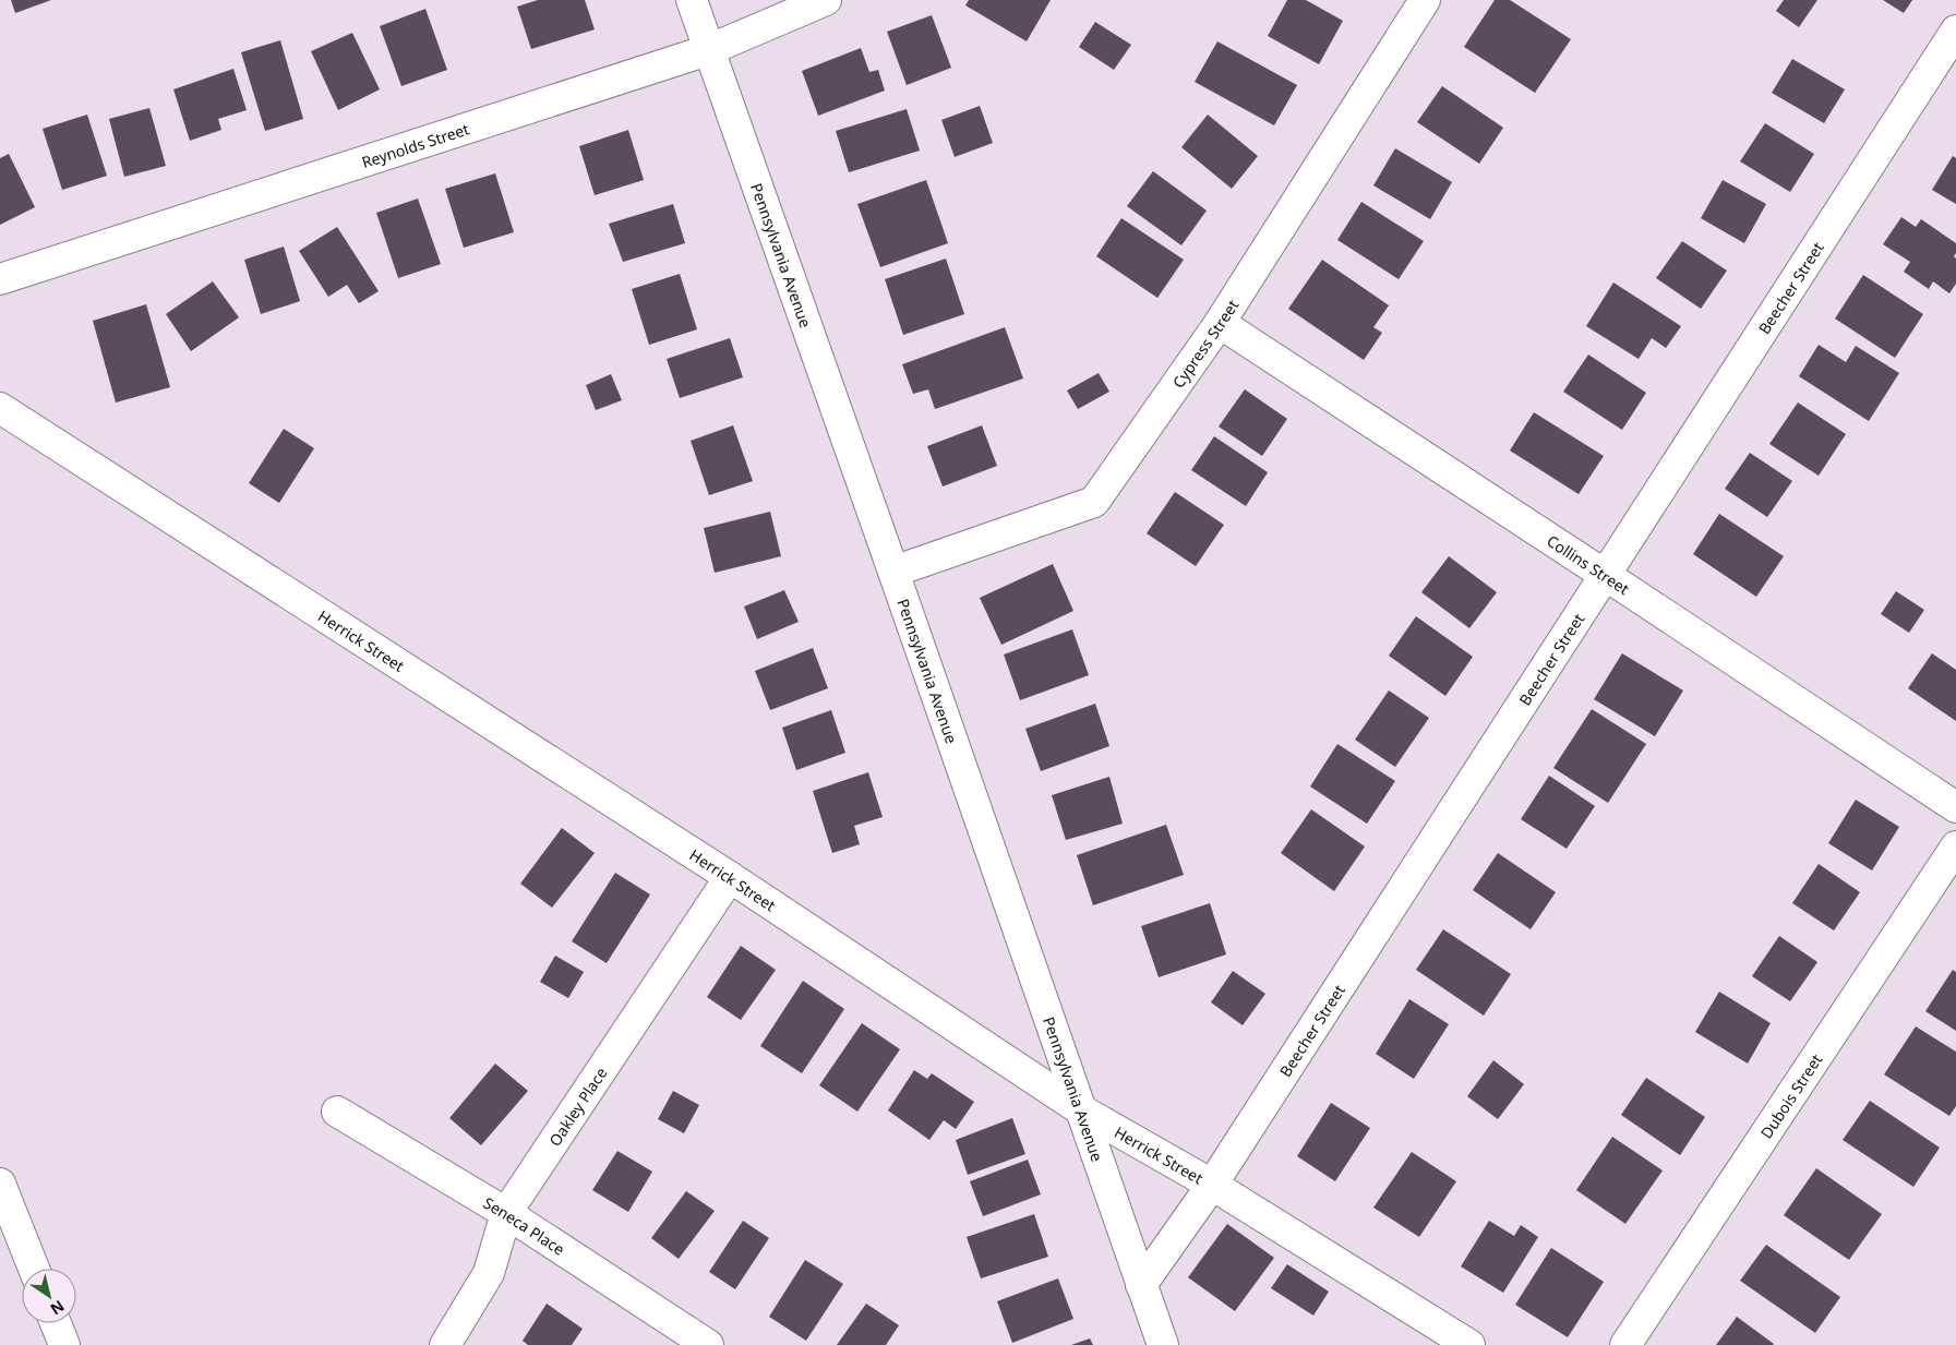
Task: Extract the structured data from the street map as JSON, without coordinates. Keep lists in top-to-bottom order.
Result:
{
  "streets": {
    "street": [
      "Reynolds Street",
      "Pennsylvania Avenue",
      "Beecher Street",
      "Cypress Street",
      "Collins Street",
      "Herrick Street",
      "Dubois Street",
      "Oakley Place",
      "Seneca Place"
    ]
  },
  "crossings": [
    ["Reynolds Street", "Pennsylvania Avenue"],
    ["Pennsylvania Avenue", "Beecher Street"],
    ["Pennsylvania Avenue", "Cypress Street"],
    ["Pennsylvania Avenue", "Herrick Street"],
    ["Beecher Street", "Collins Street"],
    ["Beecher Street", "Herrick Street"],
    ["Cypress Street", "Collins Street"],
    ["Herrick Street", "Oakley Place"],
    ["Oakley Place", "Seneca Place"]
  ],
  "north": "bottom right"
}
